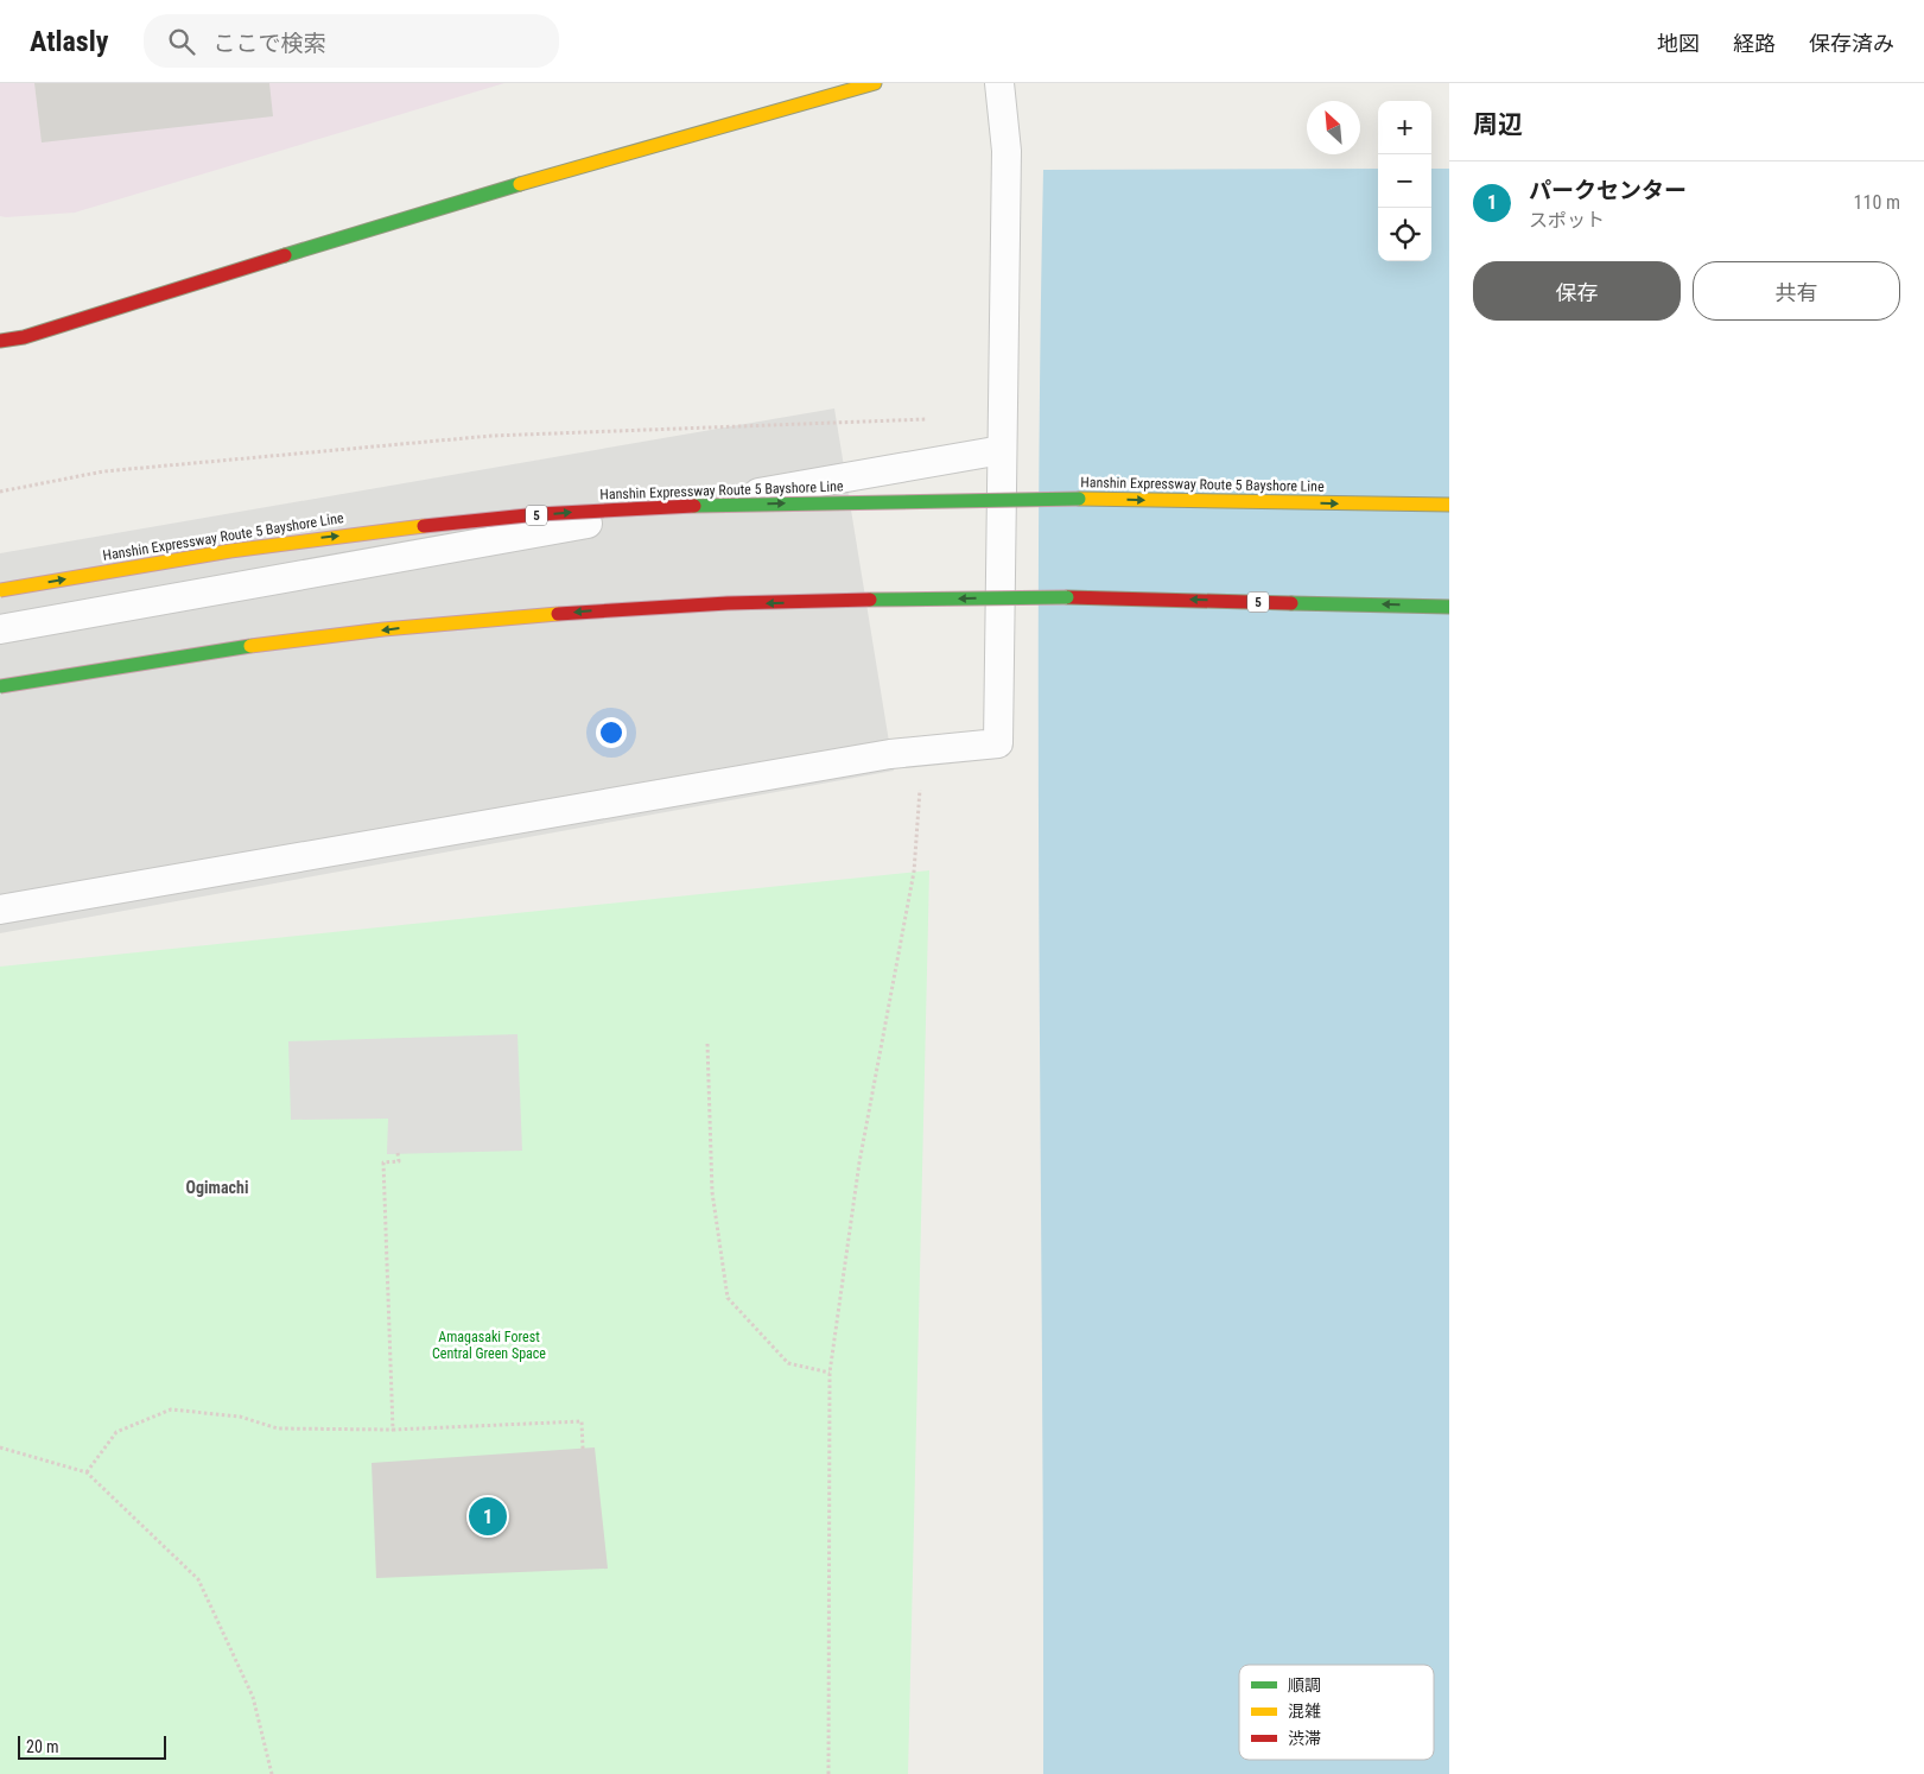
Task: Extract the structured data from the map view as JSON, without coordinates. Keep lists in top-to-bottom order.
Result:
{
  "streets": {
    "main road": ["Hanshin Expressway Route 5 Bayshore Line", "5"]
  },
  "districts": ["Ogimachi"],
  "parks": ["Amagasaki Forest Central Green Space"],
  "legend": ["順調", "混雑", "渋滞"],
  "scale_bar": "20 m",
  "north": "top left",
  "page": {
    "header": "Atlasly",
    "search": "ここで検索",
    "nav": ["地図", "経路", "保存済み"],
    "heading": "周辺",
    "map_buttons": ["+", "−"],
    "list": [
      {
        "mark": "1",
        "name": "パークセンター",
        "note": "スポット",
        "value": "110 m"
      }
    ],
    "buttons": ["保存", "共有"],
    "pins": "1",
    "scale": "20 m"
  }
}
